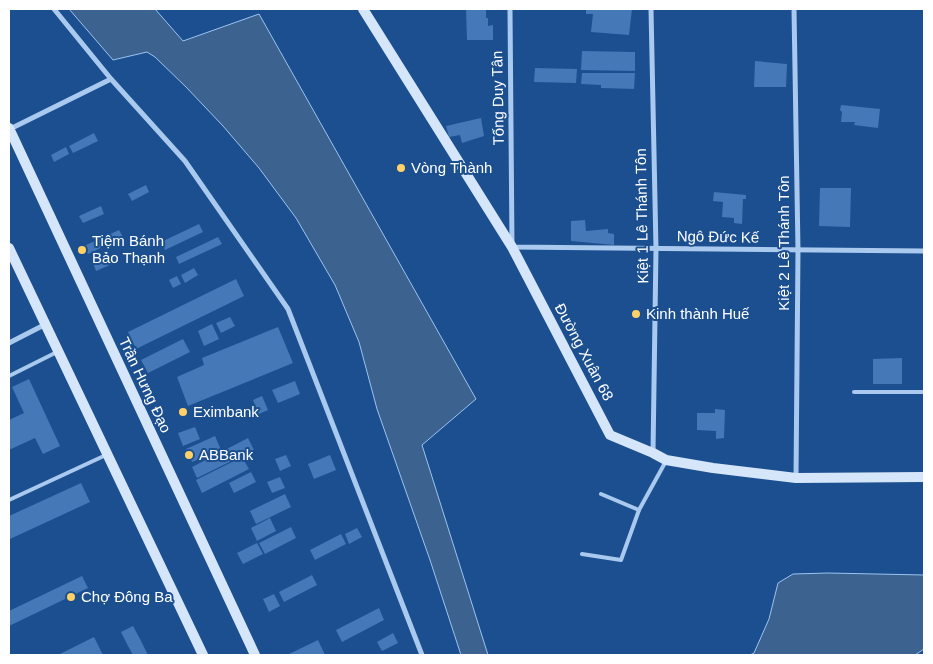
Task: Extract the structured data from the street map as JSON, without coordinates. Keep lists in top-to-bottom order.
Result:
{
  "streets": {
    "main road": ["Đường Xuân 68", "Trần Hưng Đạo"],
    "street": [
      "Tống Duy Tân",
      "Kiệt 1 Lê Thánh Tôn",
      "Ngô Đức Kế",
      "Kiệt 2 Lê Thánh Tôn"
    ]
  },
  "crossings": [
    ["Tống Duy Tân", "Ngô Đức Kế"],
    ["Tống Duy Tân", "Đường Xuân 68"],
    ["Kiệt 1 Lê Thánh Tôn", "Ngô Đức Kế"],
    ["Kiệt 1 Lê Thánh Tôn", "Đường Xuân 68"],
    ["Ngô Đức Kế", "Kiệt 2 Lê Thánh Tôn"],
    ["Ngô Đức Kế", "Đường Xuân 68"],
    ["Kiệt 2 Lê Thánh Tôn", "Đường Xuân 68"]
  ],
  "places": [
    "Vòng Thành",
    "Tiệm Bánh Bảo Thạnh",
    "Kinh thành Huế",
    "Eximbank",
    "ABBank",
    "Chợ Đông Ba"
  ]
}
